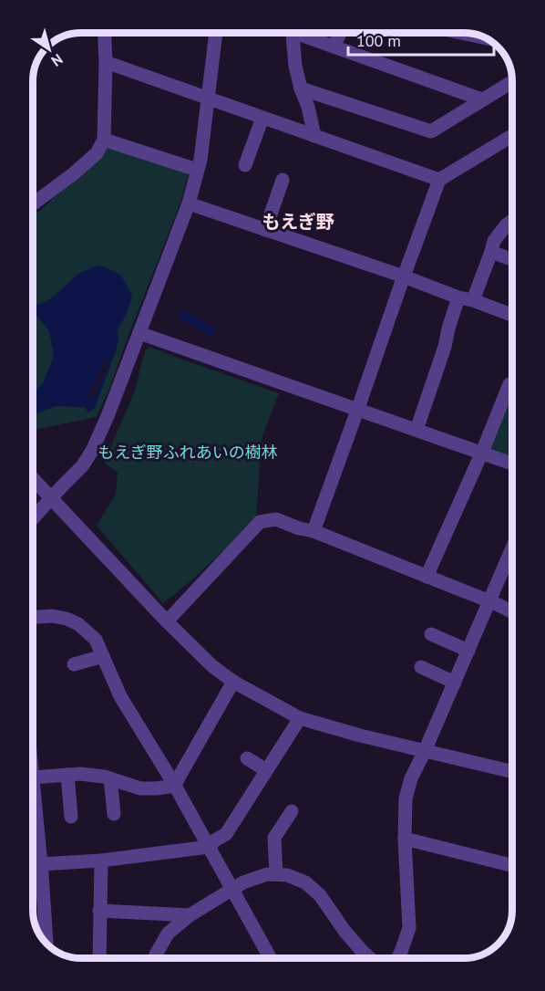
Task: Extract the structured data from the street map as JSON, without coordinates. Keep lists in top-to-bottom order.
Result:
{
  "districts": ["もえぎ野"],
  "parks": ["もえぎ野ふれあいの樹林"],
  "scale_bar": "100 m",
  "north": "bottom right"
}
